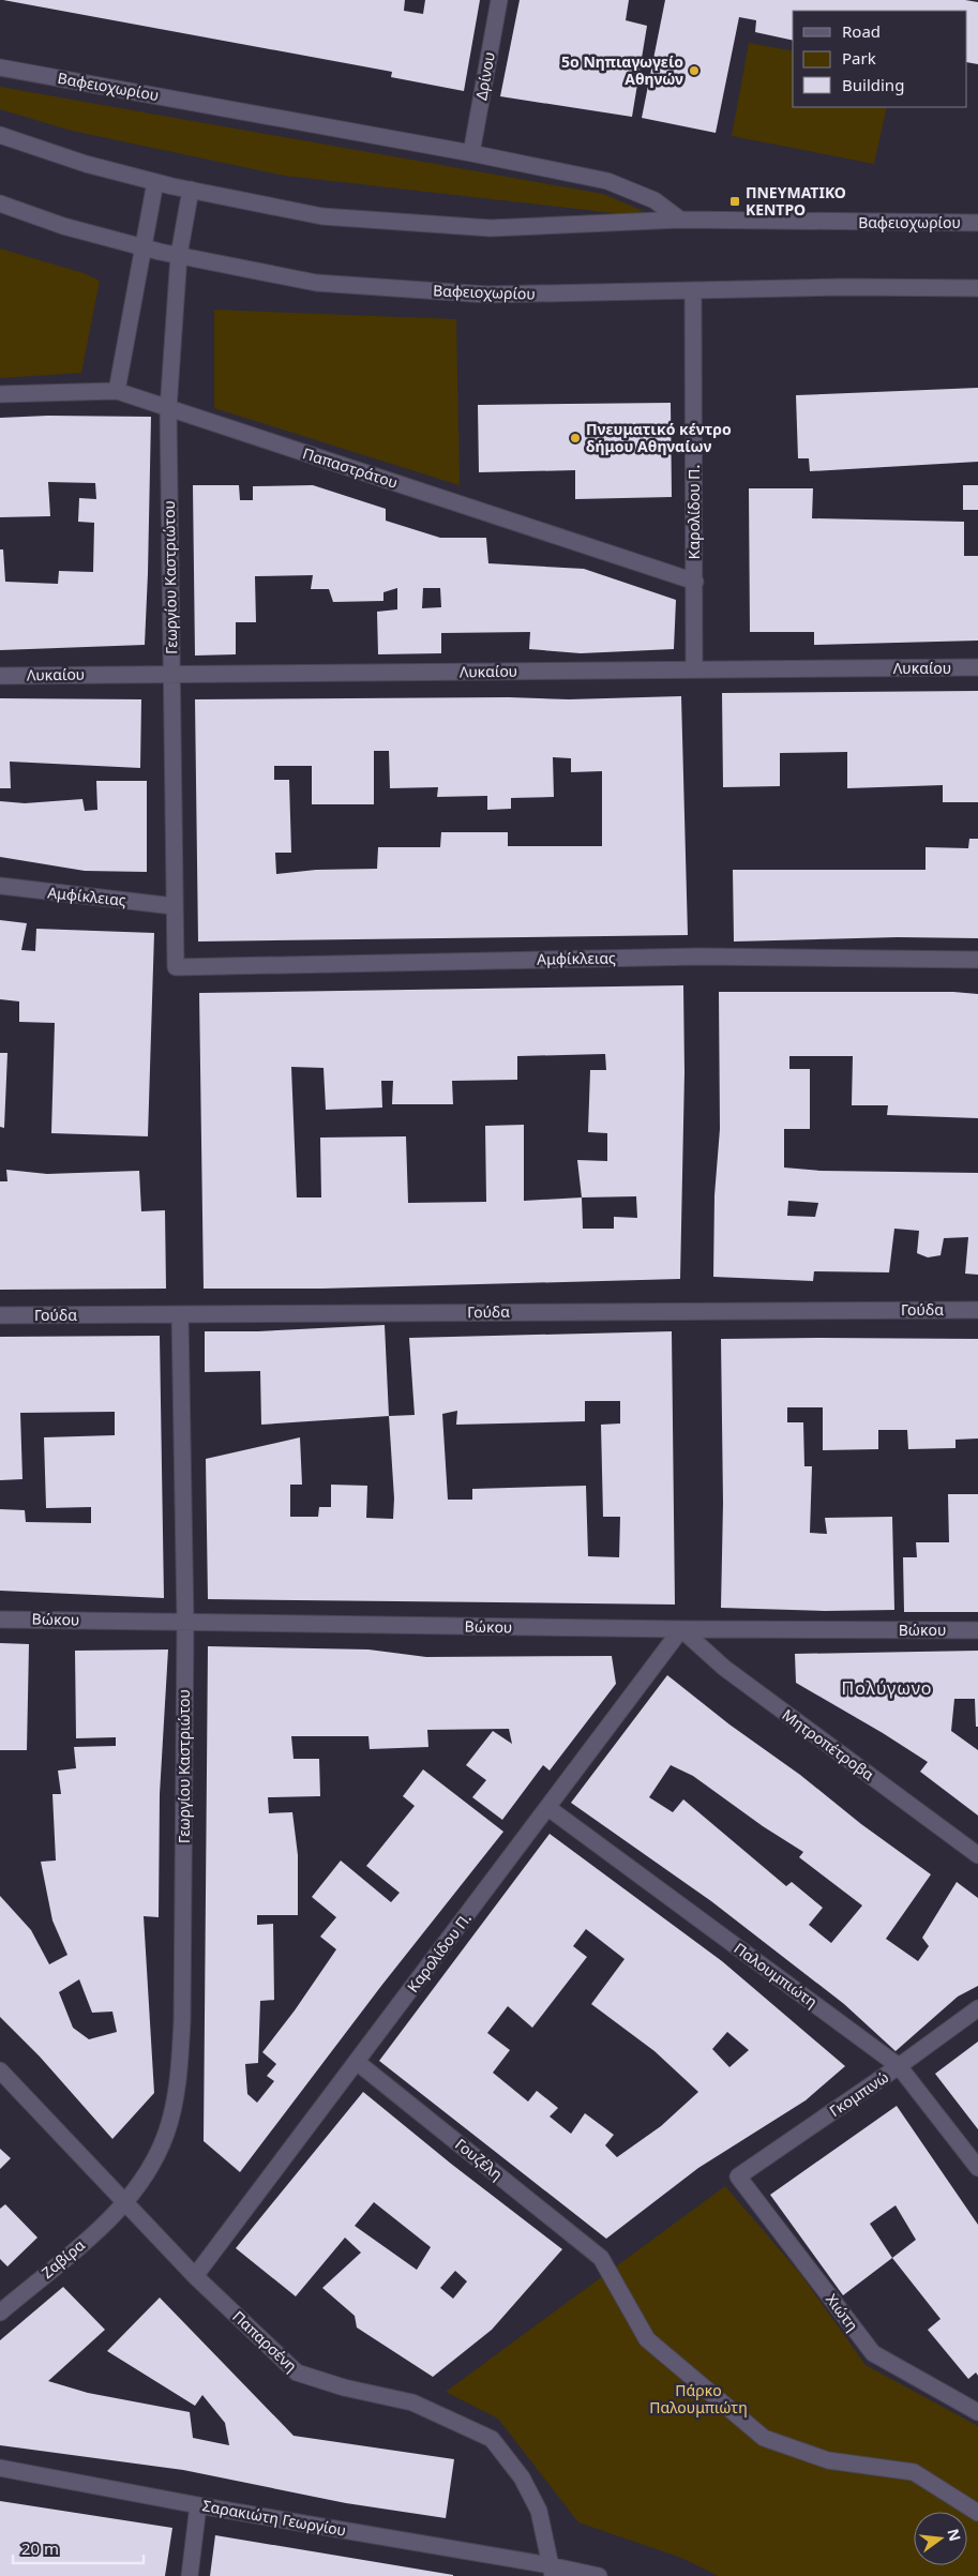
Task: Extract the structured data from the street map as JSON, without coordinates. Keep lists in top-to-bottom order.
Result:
{
  "streets": {
    "street": [
      "Δρίνου",
      "Βαφειοχωρίου",
      "Παπαστράτου",
      "Καρολίδου Π.",
      "Γεωργίου Καστριώτου",
      "Λυκαίου",
      "Αμφίκλειας",
      "Γούδα",
      "Βώκου",
      "Μητροπέτροβα",
      "Παλουμπιώτη",
      "Γκομπινώ",
      "Γουζέλη",
      "Ζαβίρα",
      "Χιώτη",
      "Παπαρσένη",
      "Σαρακιώτη Γεωργίου"
    ]
  },
  "crossings": [
    ["Δρίνου", "Βαφειοχωρίου"],
    ["Βαφειοχωρίου", "Καρολίδου Π."],
    ["Βαφειοχωρίου", "Γεωργίου Καστριώτου"],
    ["Παπαστράτου", "Καρολίδου Π."],
    ["Παπαστράτου", "Γεωργίου Καστριώτου"],
    ["Καρολίδου Π.", "Λυκαίου"],
    ["Καρολίδου Π.", "Βώκου"],
    ["Καρολίδου Π.", "Μητροπέτροβα"],
    ["Καρολίδου Π.", "Παλουμπιώτη"],
    ["Καρολίδου Π.", "Γουζέλη"],
    ["Καρολίδου Π.", "Παπαρσένη"],
    ["Γεωργίου Καστριώτου", "Λυκαίου"],
    ["Γεωργίου Καστριώτου", "Αμφίκλειας"],
    ["Γεωργίου Καστριώτου", "Γούδα"],
    ["Γεωργίου Καστριώτου", "Βώκου"],
    ["Γεωργίου Καστριώτου", "Ζαβίρα"],
    ["Γεωργίου Καστριώτου", "Παπαρσένη"],
    ["Βώκου", "Μητροπέτροβα"],
    ["Παλουμπιώτη", "Γκομπινώ"],
    ["Γκομπινώ", "Χιώτη"],
    ["Ζαβίρα", "Παπαρσένη"],
    ["Παπαρσένη", "Σαρακιώτη Γεωργίου"]
  ],
  "districts": ["Πολύγωνο"],
  "parks": ["Πάρκο Παλουμπιώτη"],
  "places": {
    "other": ["5ο Νηπιαγωγείο Αθηνών", "Πνευματικό κέντρο δήμου Αθηναίων"],
    "transit": ["ΠΝΕΥΜΑΤΙΚΟ ΚΕΝΤΡΟ"]
  },
  "legend": ["Road", "Park", "Building"],
  "scale_bar": "20 m",
  "north": "right"
}
